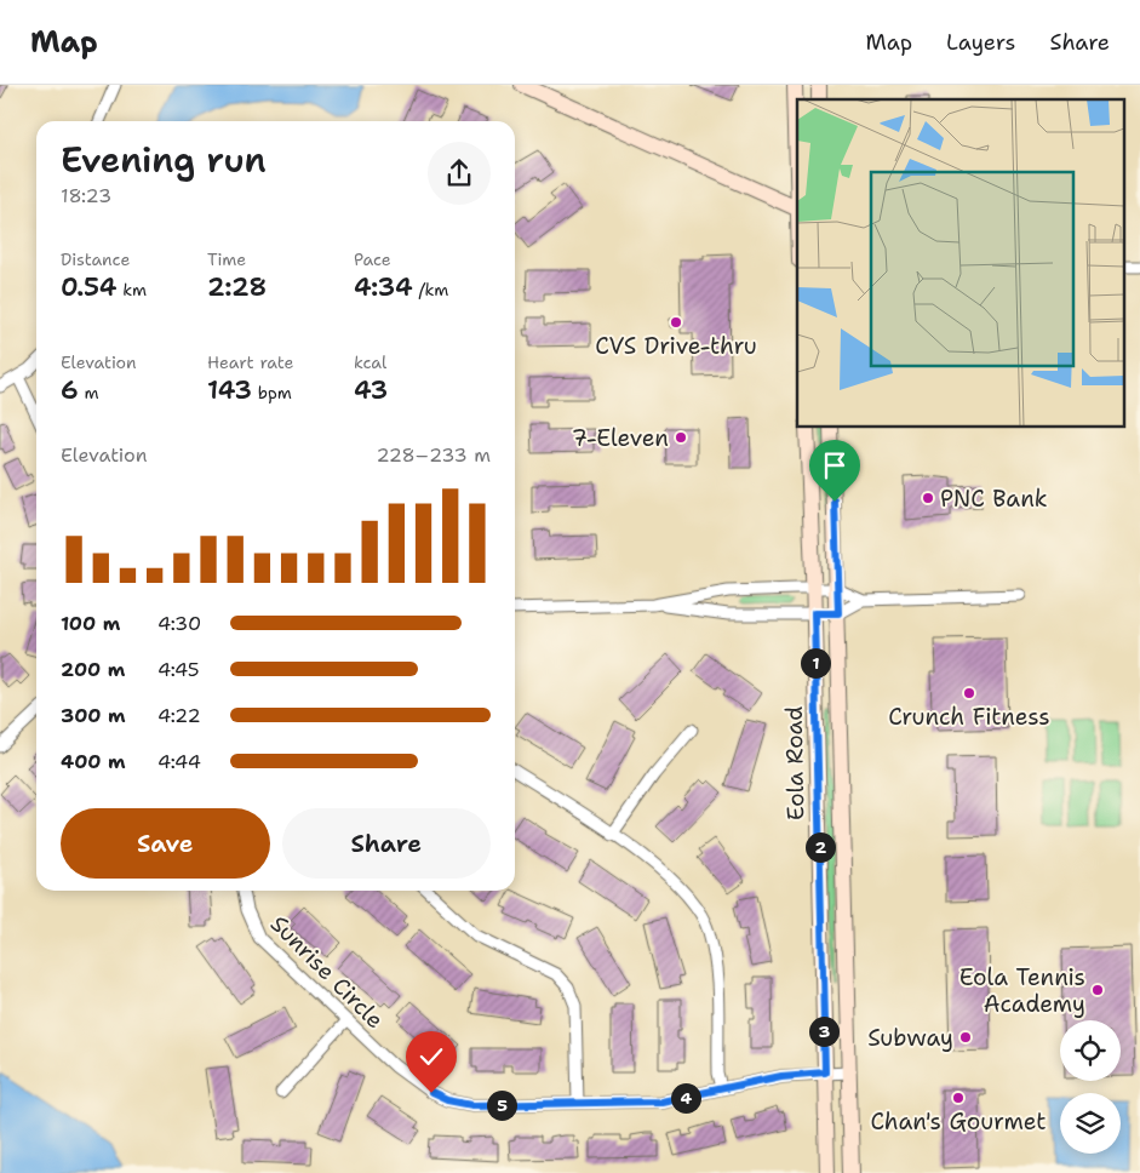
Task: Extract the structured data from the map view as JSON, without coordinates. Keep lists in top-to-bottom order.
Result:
{
  "streets": {
    "street": ["Eola Road", "Sunrise Circle"]
  },
  "crossings": [
    ["Eola Road", "Sunrise Circle"]
  ],
  "places": [
    "CVS Drive-thru",
    "7-Eleven",
    "PNC Bank",
    "Crunch Fitness",
    "Eola Tennis Academy",
    "Subway",
    "Chan's Gourmet"
  ],
  "page": {
    "header": "Map",
    "nav": ["Map", "Layers", "Share"],
    "heading": ["Evening run", "18:23"],
    "stats": [
      ["Distance", "0.54 km"],
      ["Time", "2:28"],
      ["Pace", "4:34 /km"],
      ["Elevation", "6 m"],
      ["Heart rate", "143 bpm"],
      ["kcal", "43"]
    ],
    "chart": ["Elevation", "228–233 m"],
    "list": [
      {
        "name": "100 m",
        "note": "4:30"
      },
      {
        "name": "200 m",
        "note": "4:45"
      },
      {
        "name": "300 m",
        "note": "4:22"
      },
      {
        "name": "400 m",
        "note": "4:44"
      }
    ],
    "pins": [
      "1",
      "2",
      "3",
      "4",
      "5"
    ],
    "buttons": ["Save", "Share"]
  }
}
